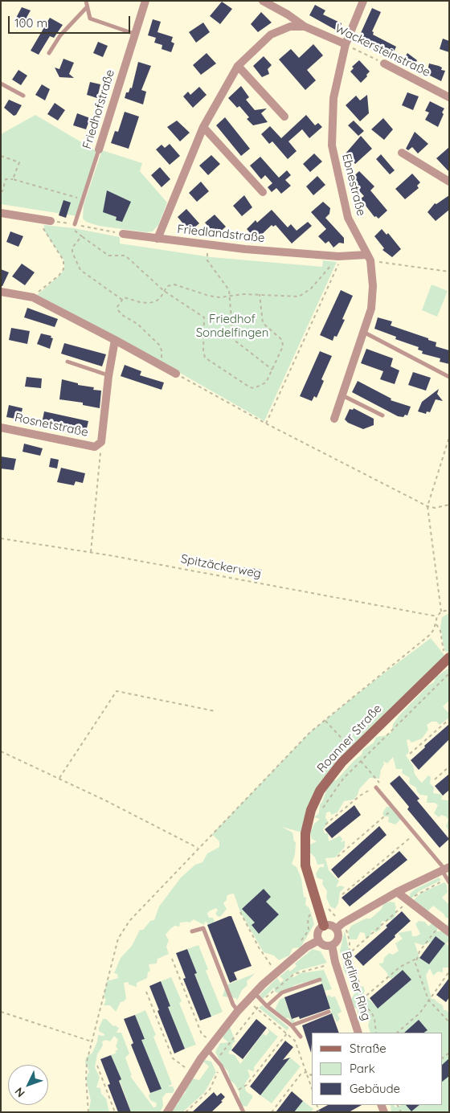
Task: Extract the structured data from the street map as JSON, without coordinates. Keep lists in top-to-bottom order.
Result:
{
  "streets": {
    "street": [
      "Wackersteinstraße",
      "Friedhofstraße",
      "Ebnestraße",
      "Friedlandstraße",
      "Rosnetstraße",
      "Roanner Straße",
      "Berliner Ring"
    ],
    "path": ["Spitzäckerweg"]
  },
  "crossings": [
    ["Wackersteinstraße", "Ebnestraße"],
    ["Wackersteinstraße", "Friedlandstraße"],
    ["Ebnestraße", "Friedlandstraße"],
    ["Roanner Straße", "Berliner Ring"]
  ],
  "parks": ["Friedhof Sondelfingen"],
  "legend": ["Straße", "Park", "Gebäude"],
  "scale_bar": "100 m",
  "north": "bottom left"
}
